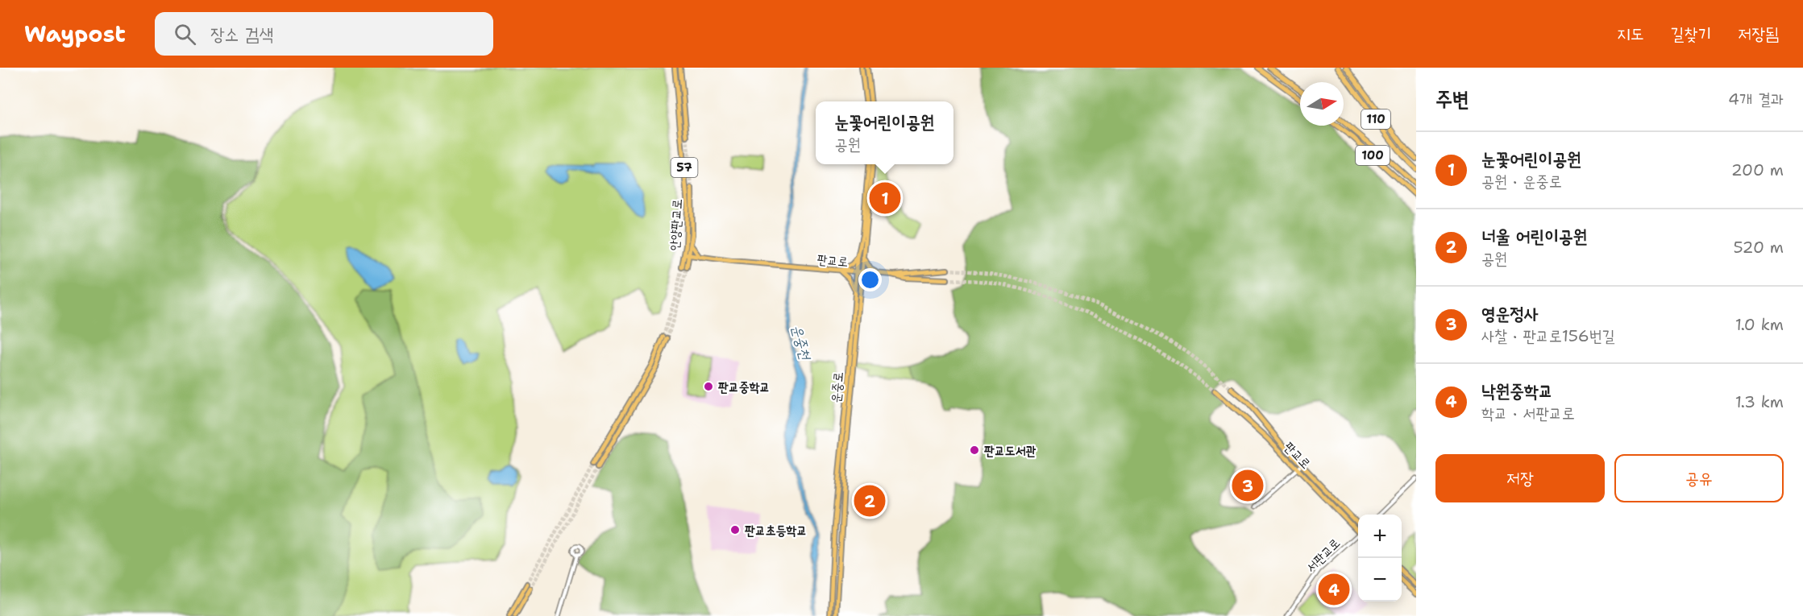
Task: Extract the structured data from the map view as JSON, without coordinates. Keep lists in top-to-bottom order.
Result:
{
  "streets": {
    "highway": ["110", "100"],
    "main road": [
      "57",
      "안양판교로",
      "판교로",
      "운중로"
    ],
    "street": ["서판교로"]
  },
  "crossings": [
    ["안양판교로", "판교로"],
    ["판교로", "운중로"]
  ],
  "water": ["운중천"],
  "places": ["판교중학교", "판교도서관", "판교초등학교"],
  "north": "right",
  "page": {
    "header": "Waypost",
    "search": "장소 검색",
    "nav": ["지도", "길찾기", "저장됨"],
    "heading": ["주변", "4개 결과"],
    "popup": ["눈꽃어린이공원", "공원"],
    "list": [
      {
        "mark": "1",
        "name": "눈꽃어린이공원",
        "note": "공원 · 운중로",
        "value": "200 m"
      },
      {
        "mark": "2",
        "name": "너울 어린이공원",
        "note": "공원",
        "value": "520 m"
      },
      {
        "mark": "3",
        "name": "영운정사",
        "note": "사찰 · 판교로156번길",
        "value": "1.0 km"
      },
      {
        "mark": "4",
        "name": "낙원중학교",
        "note": "학교 · 서판교로",
        "value": "1.3 km"
      }
    ],
    "pins": [
      "1",
      "3",
      "2",
      "4"
    ],
    "buttons": ["저장", "공유"],
    "map_buttons": ["+", "−"]
  }
}
